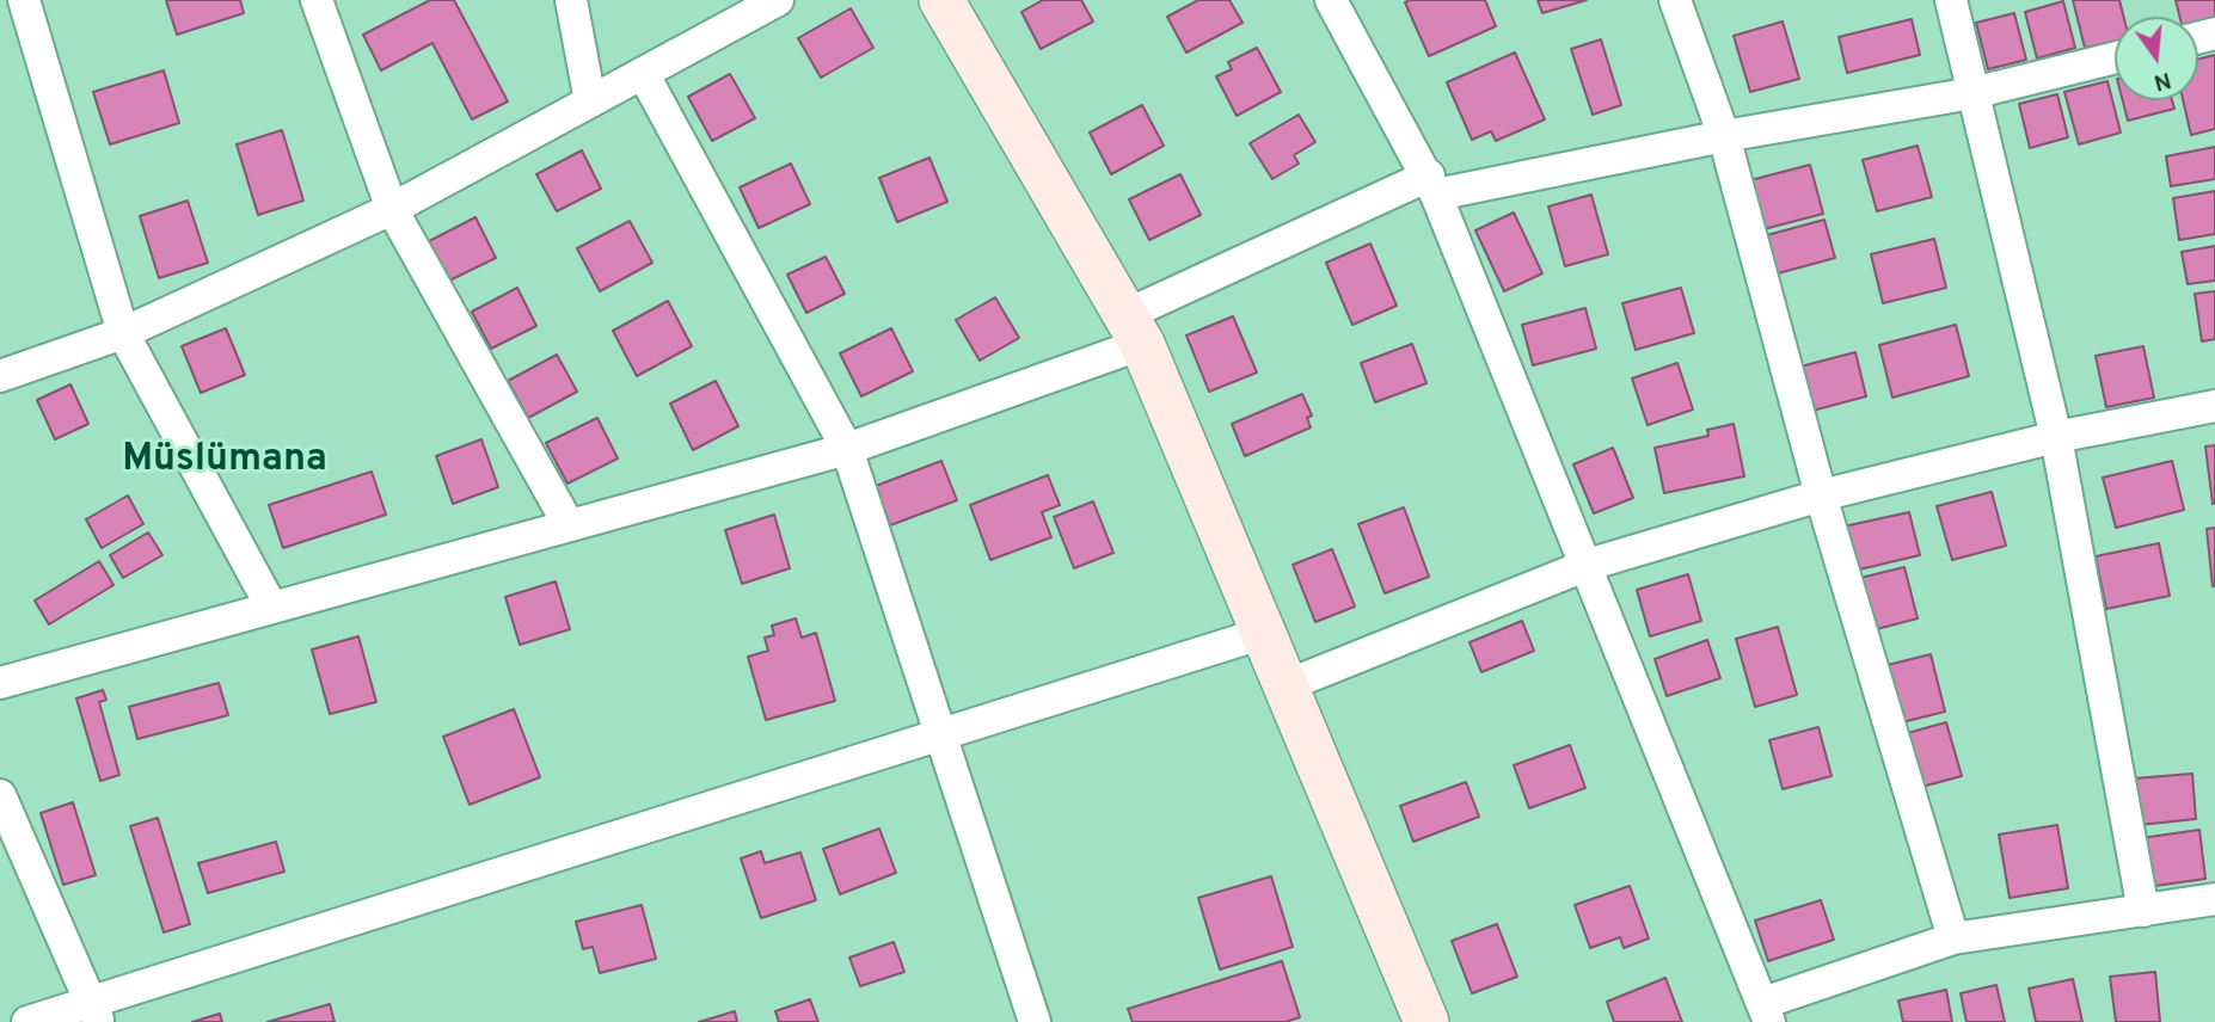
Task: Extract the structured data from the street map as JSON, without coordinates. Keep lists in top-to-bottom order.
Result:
{
  "districts": ["Müslümana"],
  "north": "bottom"
}
